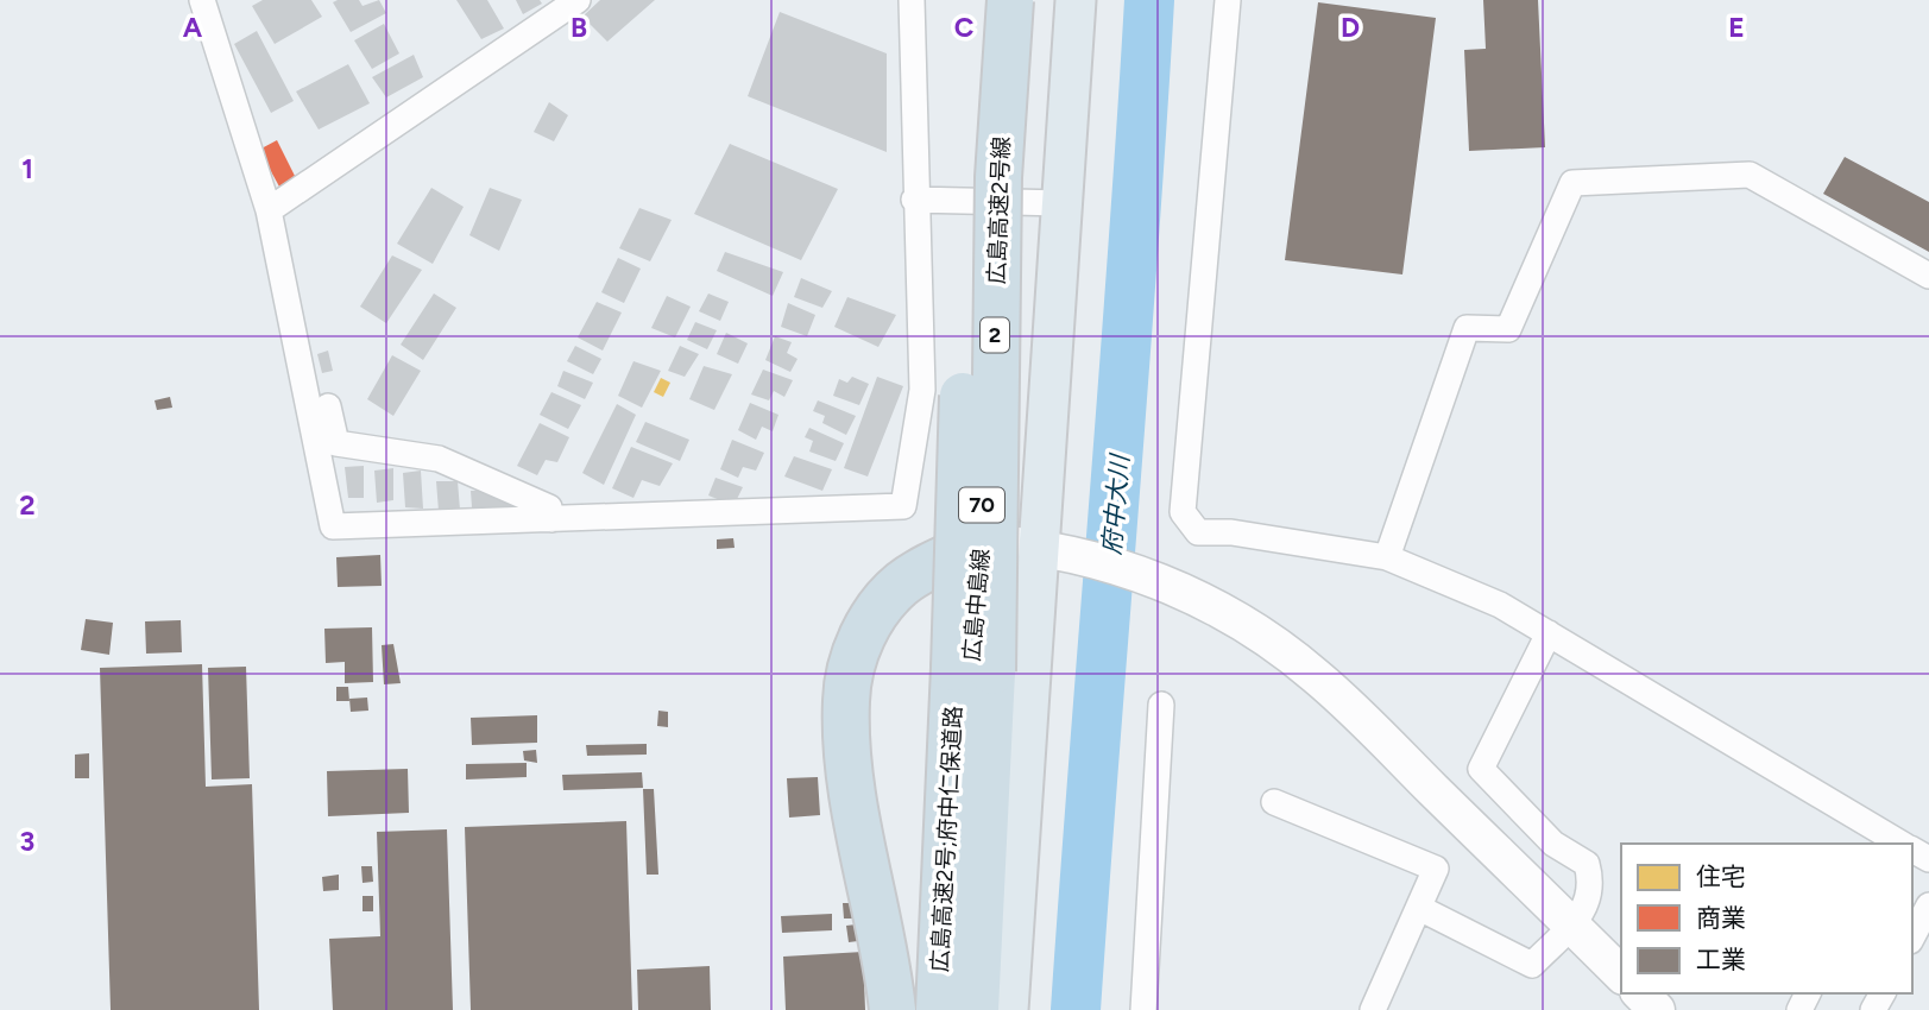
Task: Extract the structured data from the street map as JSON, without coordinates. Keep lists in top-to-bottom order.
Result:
{
  "streets": {
    "highway": ["広島高速2号線", "2", "広島高速2号;府中仁保道路"],
    "main road": ["70", "広島中島線"]
  },
  "crossings": [
    ["広島高速2号線", "広島高速2号;府中仁保道路"],
    ["広島中島線", "広島高速2号;府中仁保道路"]
  ],
  "water": ["府中大川"],
  "legend": ["住宅", "商業", "工業"],
  "grid": {
    "columns": [
      "A",
      "B",
      "C",
      "D",
      "E"
    ],
    "rows": ["1", "2", "3"]
  }
}
